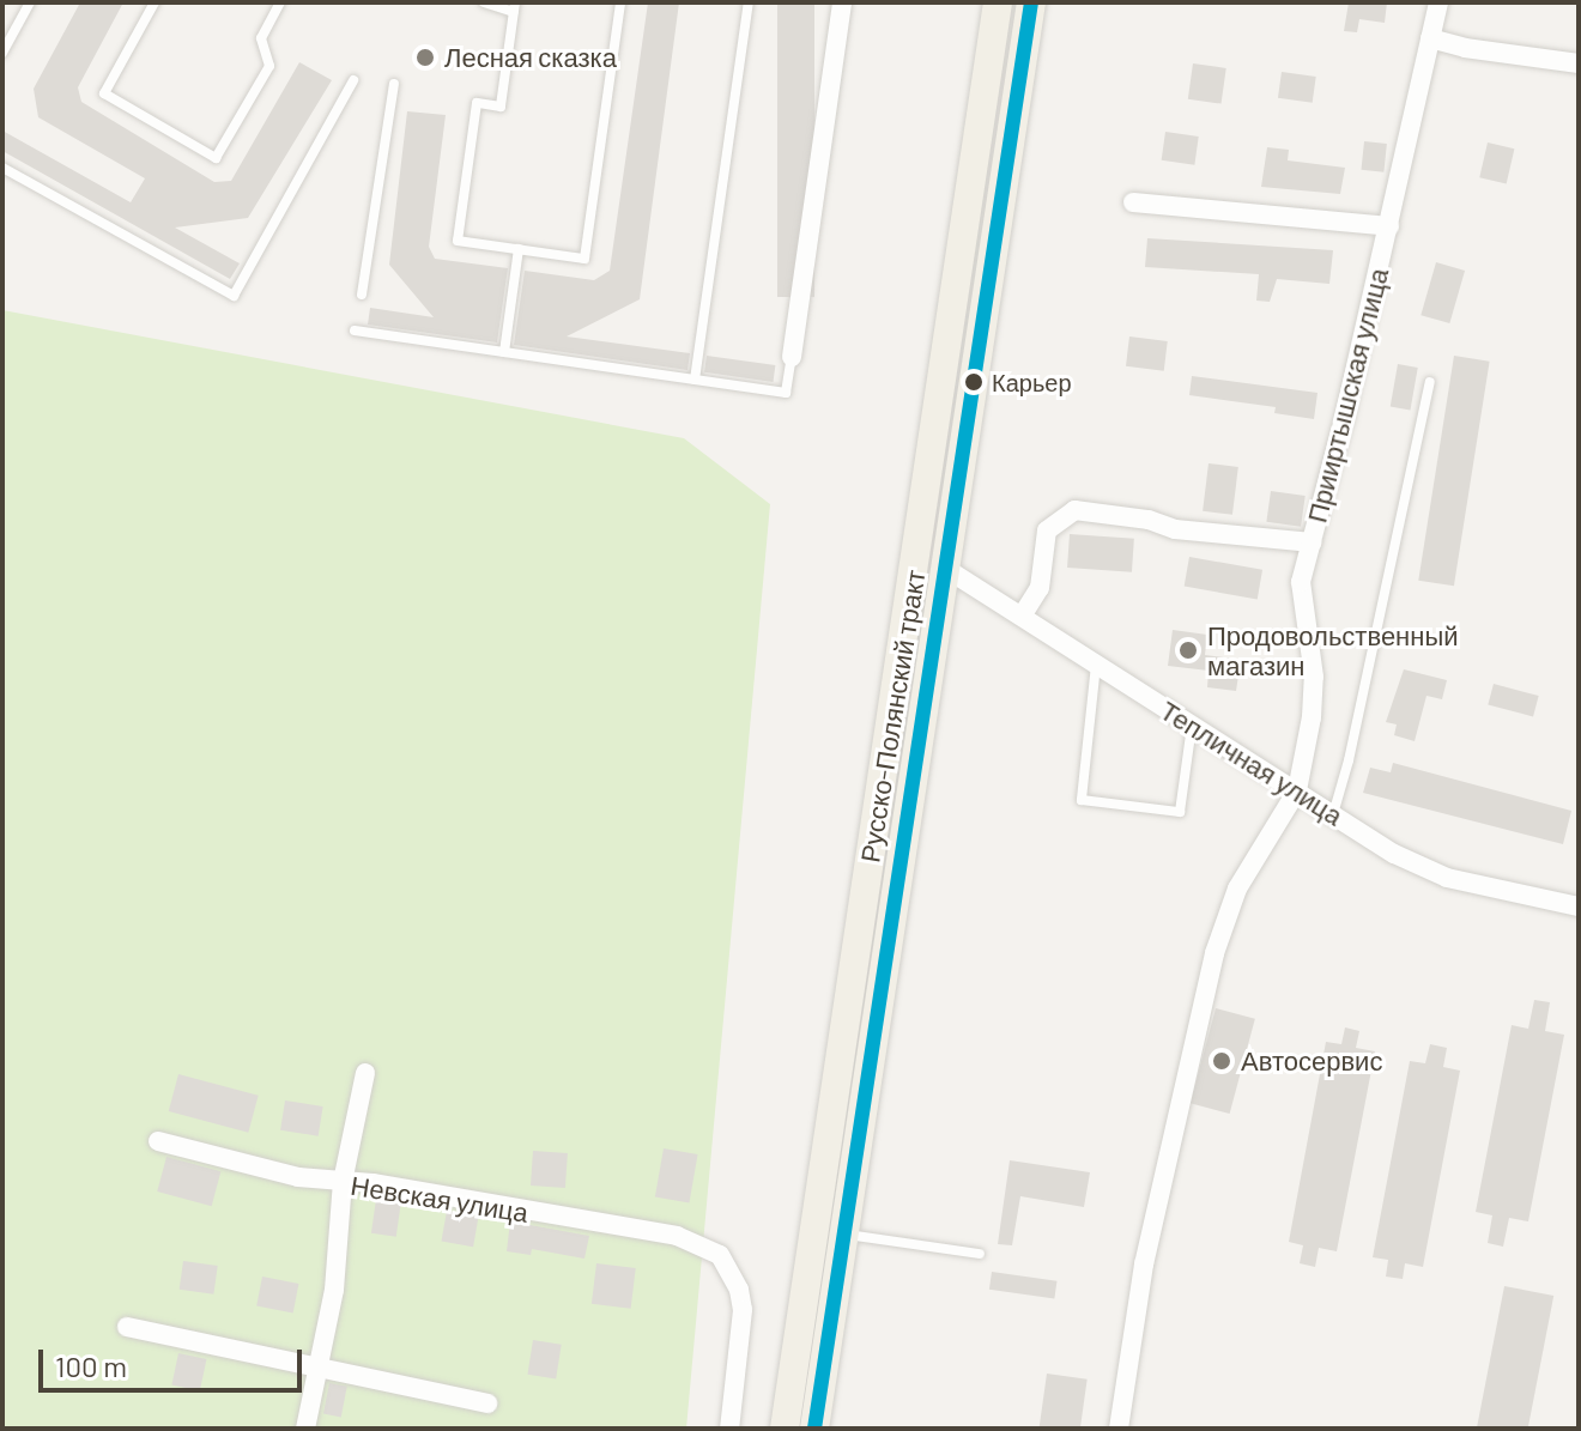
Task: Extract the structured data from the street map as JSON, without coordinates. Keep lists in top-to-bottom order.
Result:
{
  "streets": {
    "main road": ["Русско-Полянский тракт"],
    "street": ["Прииртышская улица", "Тепличная улица", "Невская улица"]
  },
  "crossings": [
    ["Прииртышская улица", "Тепличная улица"],
    ["Русско-Полянский тракт", "Тепличная улица"]
  ],
  "places": [
    "Лесная сказка",
    "Карьер",
    "Продовольственный магазин",
    "Автосервис"
  ],
  "scale_bar": "100 m"
}
